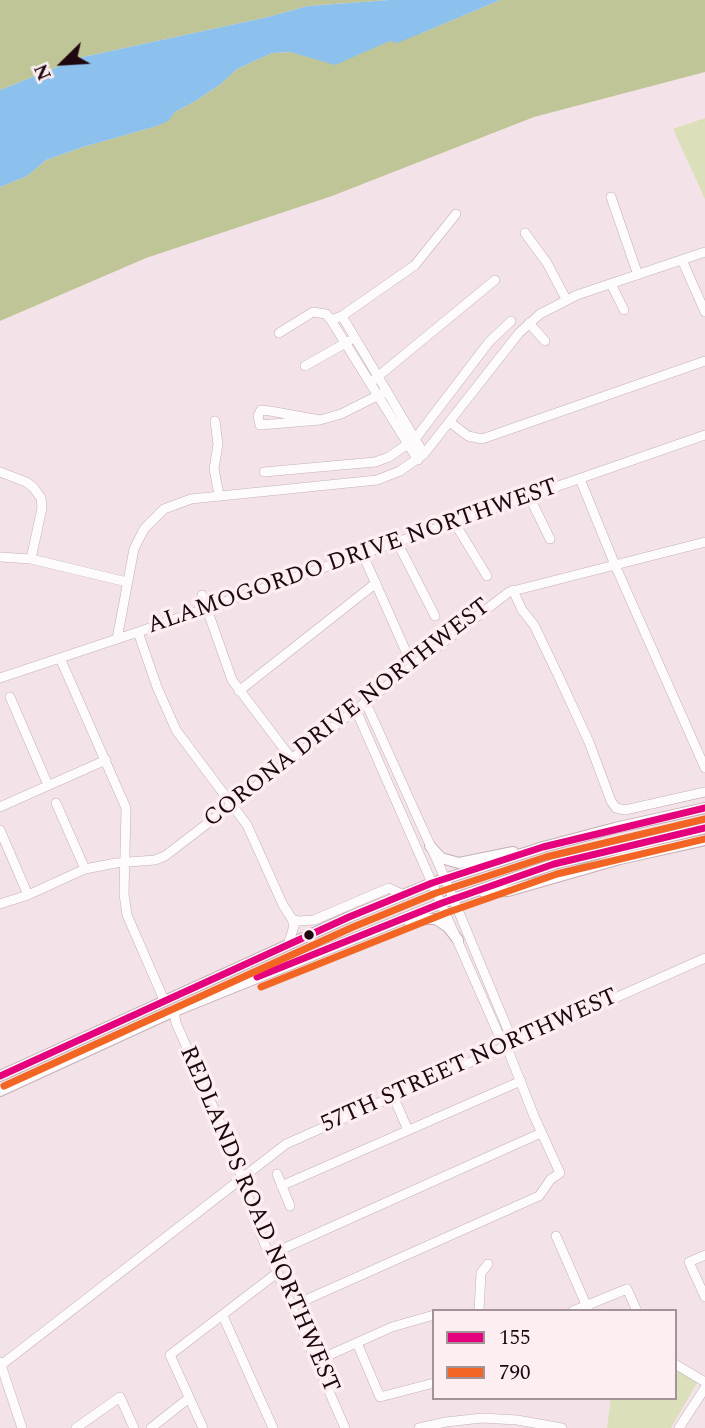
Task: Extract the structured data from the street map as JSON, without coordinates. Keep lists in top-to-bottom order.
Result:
{
  "streets": {
    "street": [
      "ALAMOGORDO DRIVE NORTHWEST",
      "CORONA DRIVE NORTHWEST",
      "57TH STREET NORTHWEST",
      "REDLANDS ROAD NORTHWEST"
    ]
  },
  "crossings": [
    ["57TH STREET NORTHWEST", "REDLANDS ROAD NORTHWEST"]
  ],
  "lines": ["transit line 155", "transit line 790"],
  "legend": ["155", "790"],
  "north": "bottom left"
}
